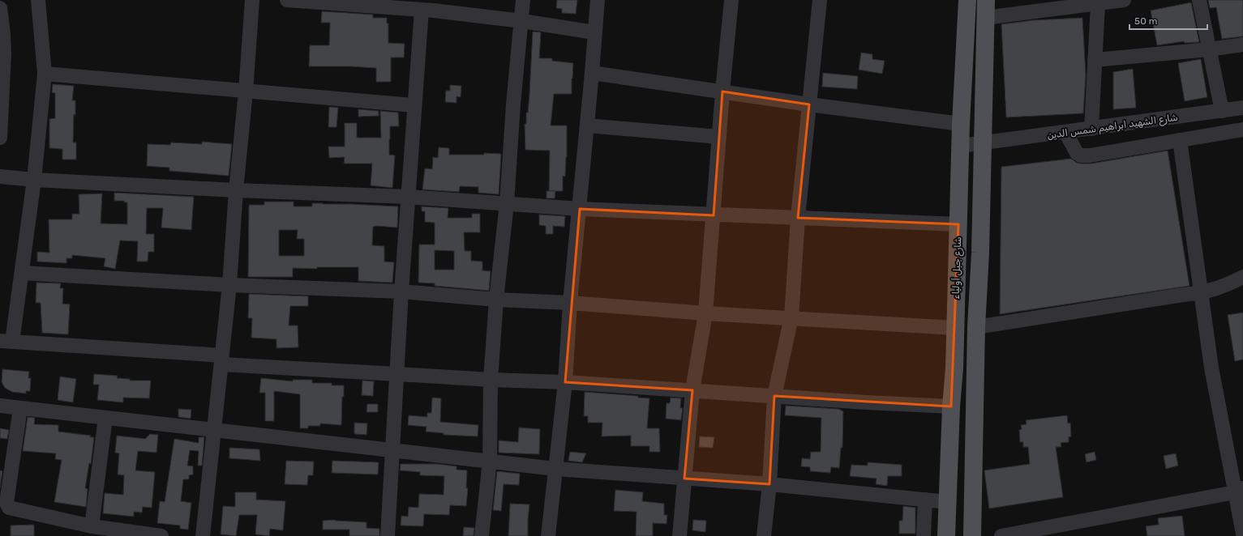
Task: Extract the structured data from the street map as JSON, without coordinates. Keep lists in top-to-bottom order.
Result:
{
  "streets": {
    "main road": ["شارع جبل أولياء"],
    "street": ["شارع الشهيد ابراهيم شمس الدين"]
  },
  "crossings": [
    ["شارع الشهيد ابراهيم شمس الدين", "شارع جبل أولياء"]
  ],
  "scale_bar": "50 m"
}
